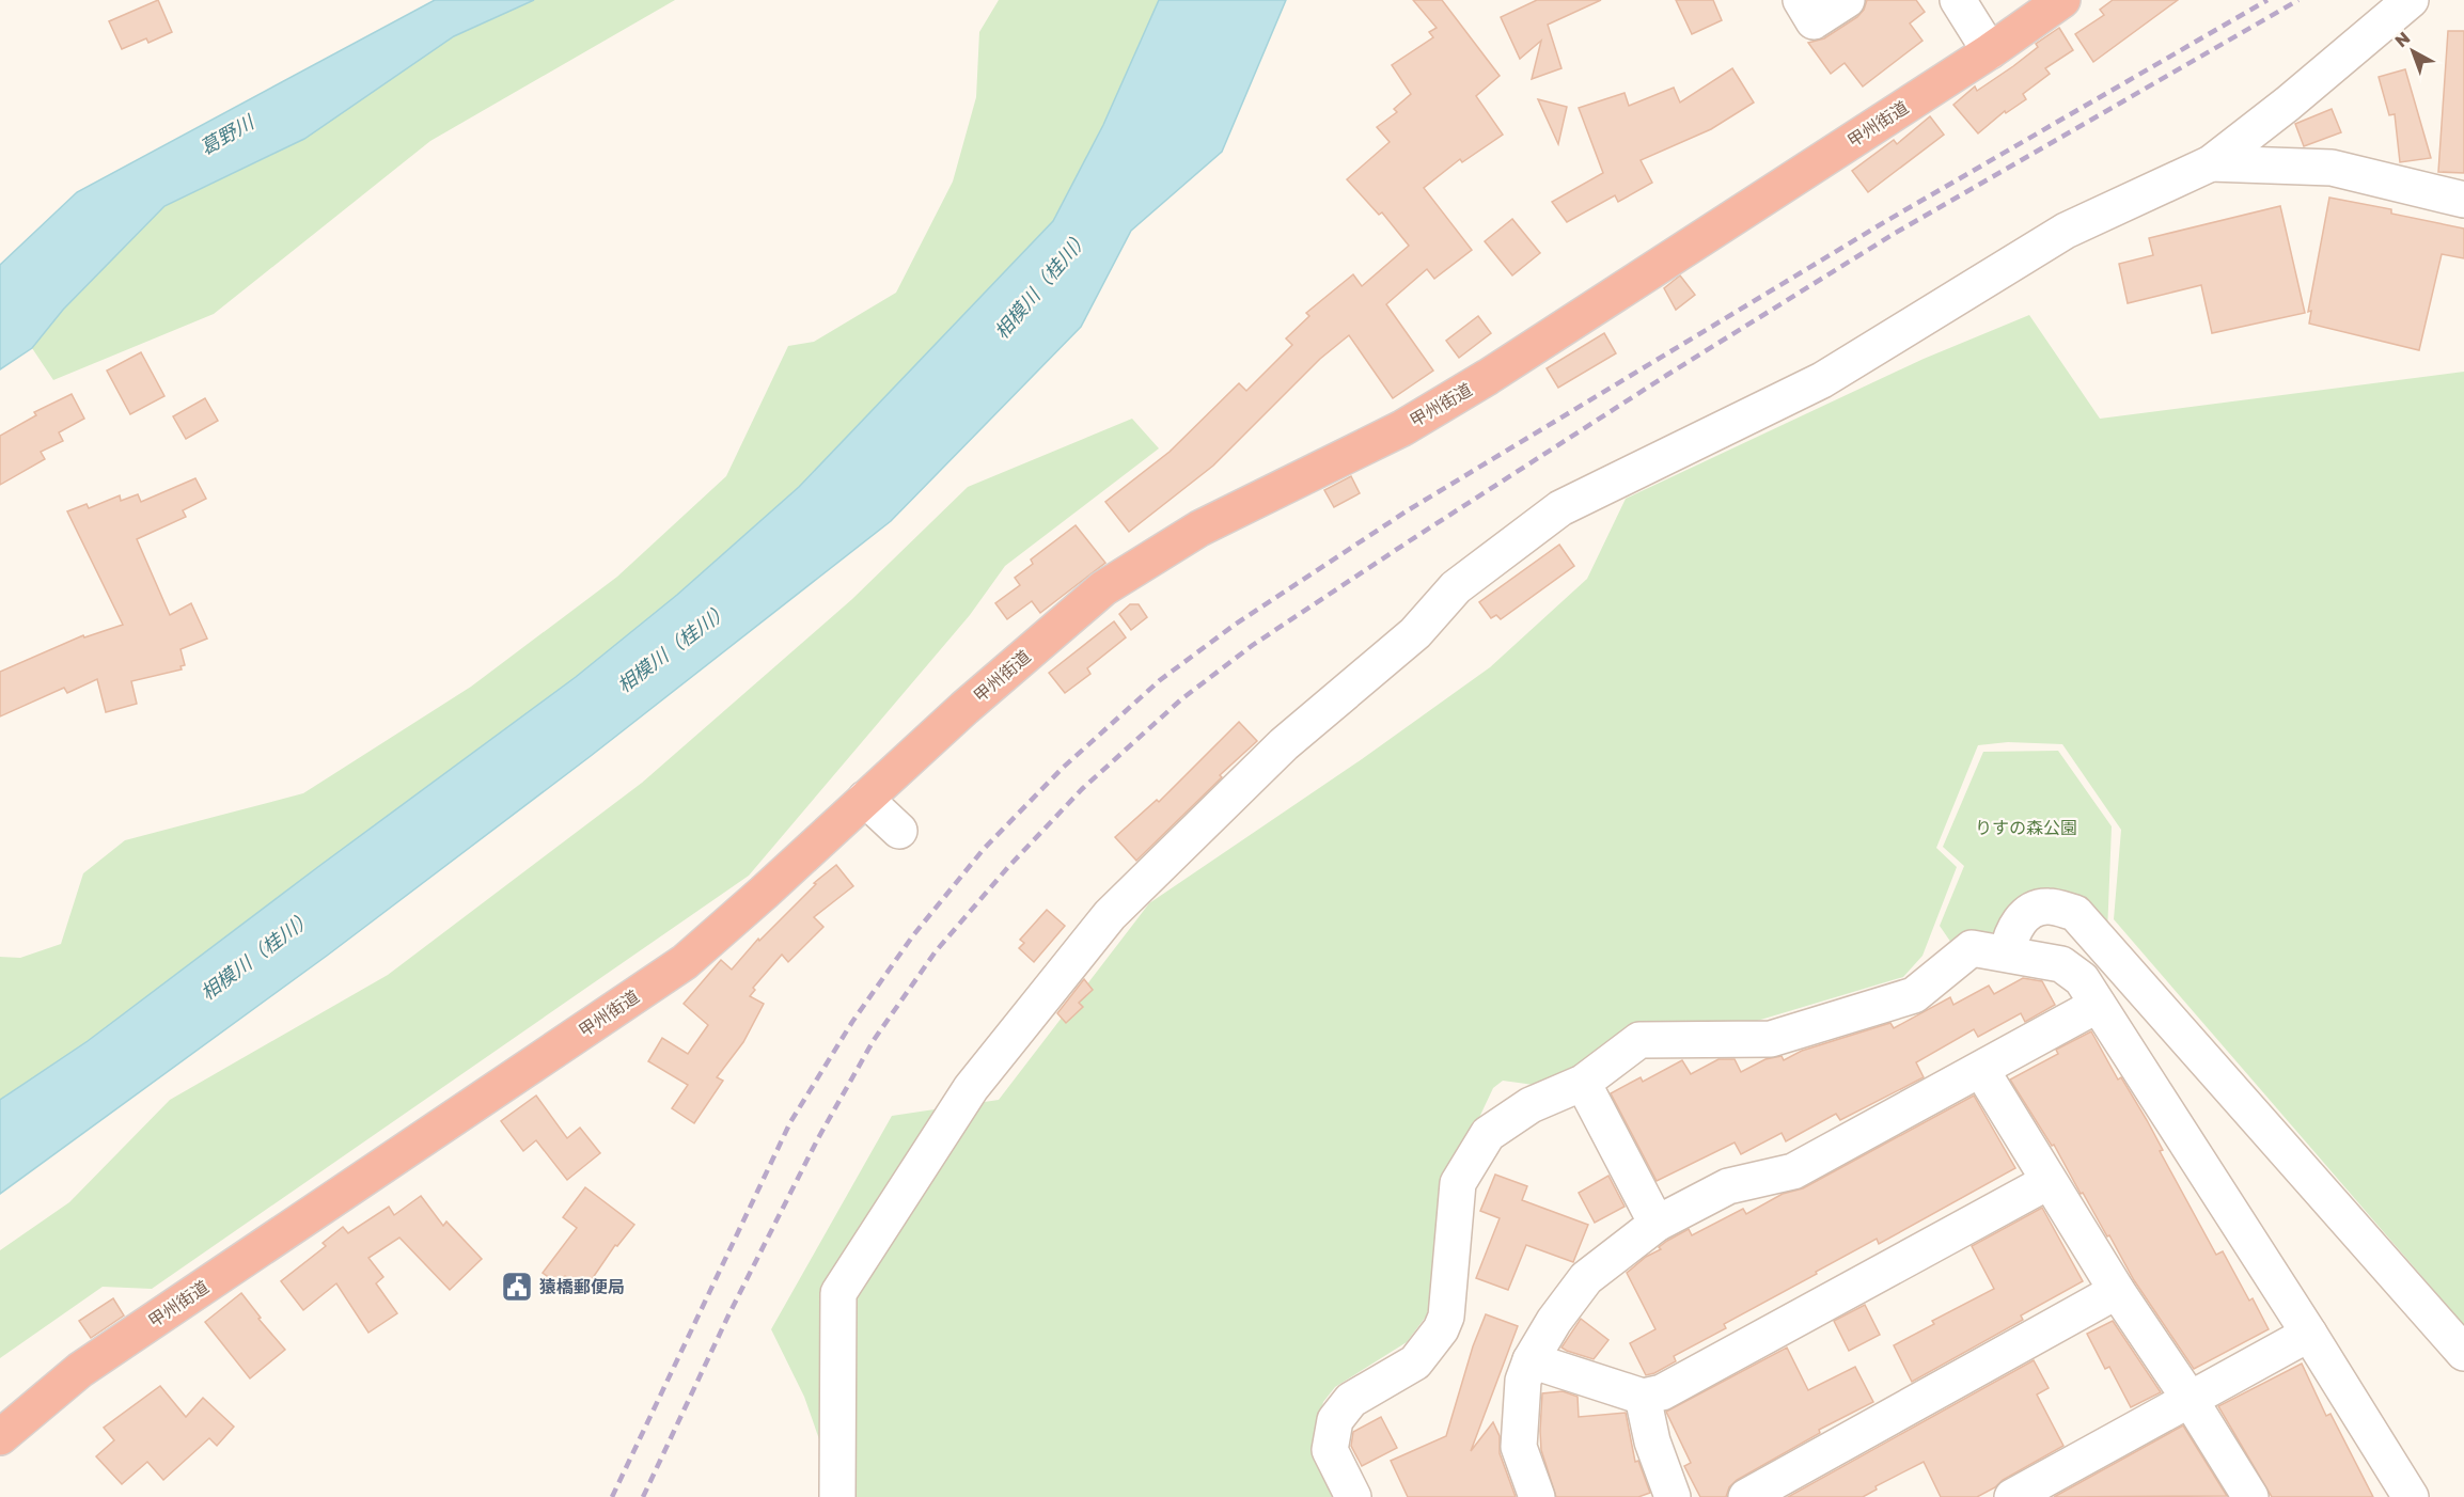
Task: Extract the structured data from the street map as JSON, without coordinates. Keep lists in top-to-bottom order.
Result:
{
  "streets": {
    "highway": ["甲州街道"]
  },
  "water": ["葛野川", "相模川（桂川）"],
  "parks": ["りすの森公園"],
  "places": {
    "public building": ["猿橋郵便局"]
  },
  "north": "top left"
}
